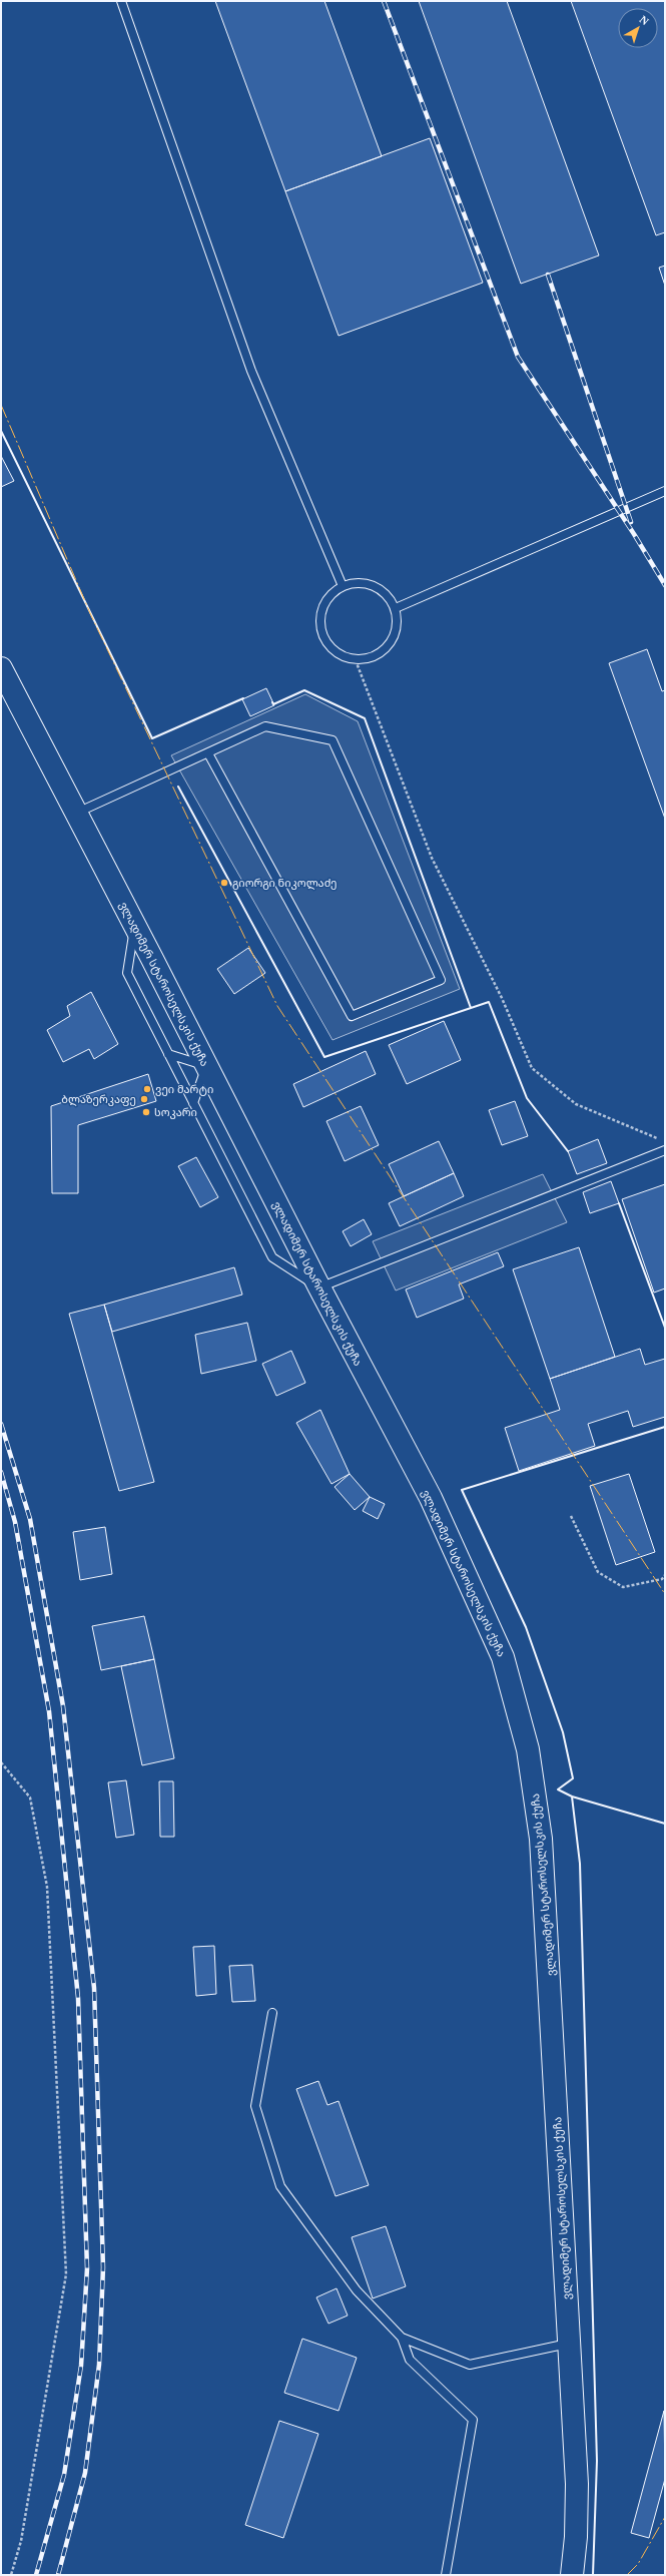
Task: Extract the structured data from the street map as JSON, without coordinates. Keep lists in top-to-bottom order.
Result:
{
  "streets": {
    "main road": ["ვლადიმერ სტაროსელსკის ქუჩა"]
  },
  "places": [
    "გიორგი ნიკოლაძე",
    "ვეი მარტი",
    "ბლაზერკაფე",
    "სოკარი"
  ],
  "north": "top right"
}
